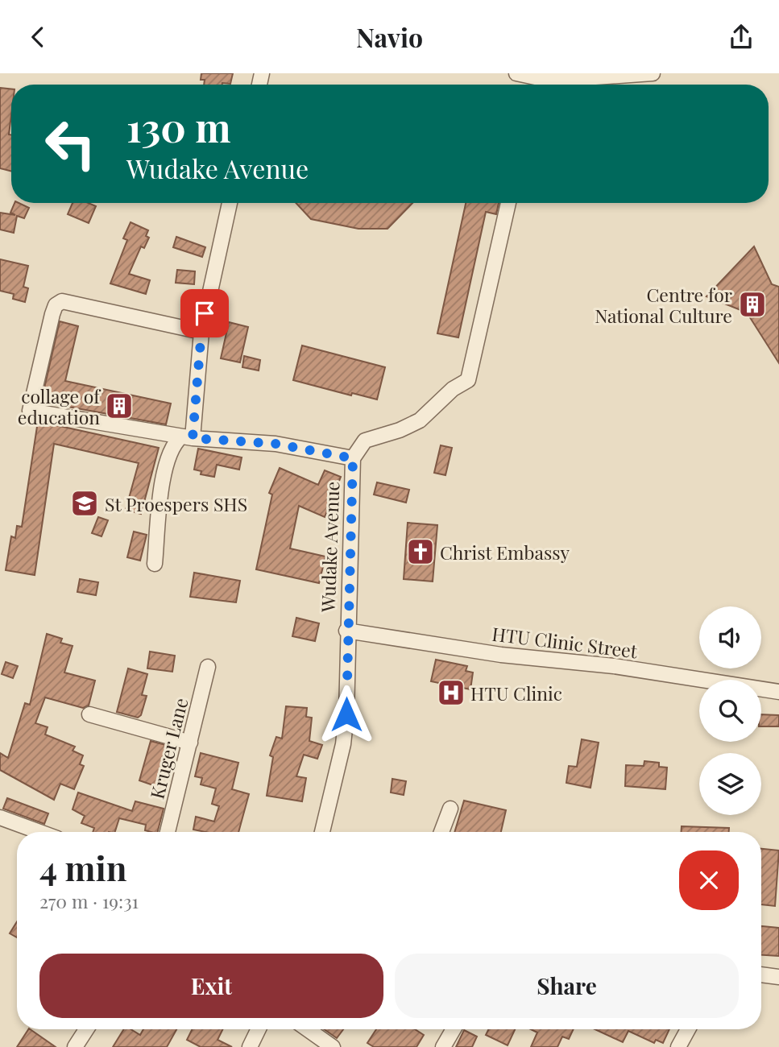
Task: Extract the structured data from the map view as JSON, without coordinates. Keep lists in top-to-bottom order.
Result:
{
  "streets": {
    "street": ["Wudake Avenue", "HTU Clinic Street", "Kruger Lane"]
  },
  "crossings": [
    ["Wudake Avenue", "HTU Clinic Street"]
  ],
  "places": {
    "building": ["Centre for National Culture", "collage of education"],
    "school or university": ["St Proespers SHS"],
    "church": ["Christ Embassy"],
    "hospital": ["HTU Clinic"]
  },
  "page": {
    "header": "Navio",
    "turn": ["130 m", "Wudake Avenue"],
    "heading": ["4 min", "270 m · 19:31"],
    "buttons": ["Exit", "Share"]
  }
}
